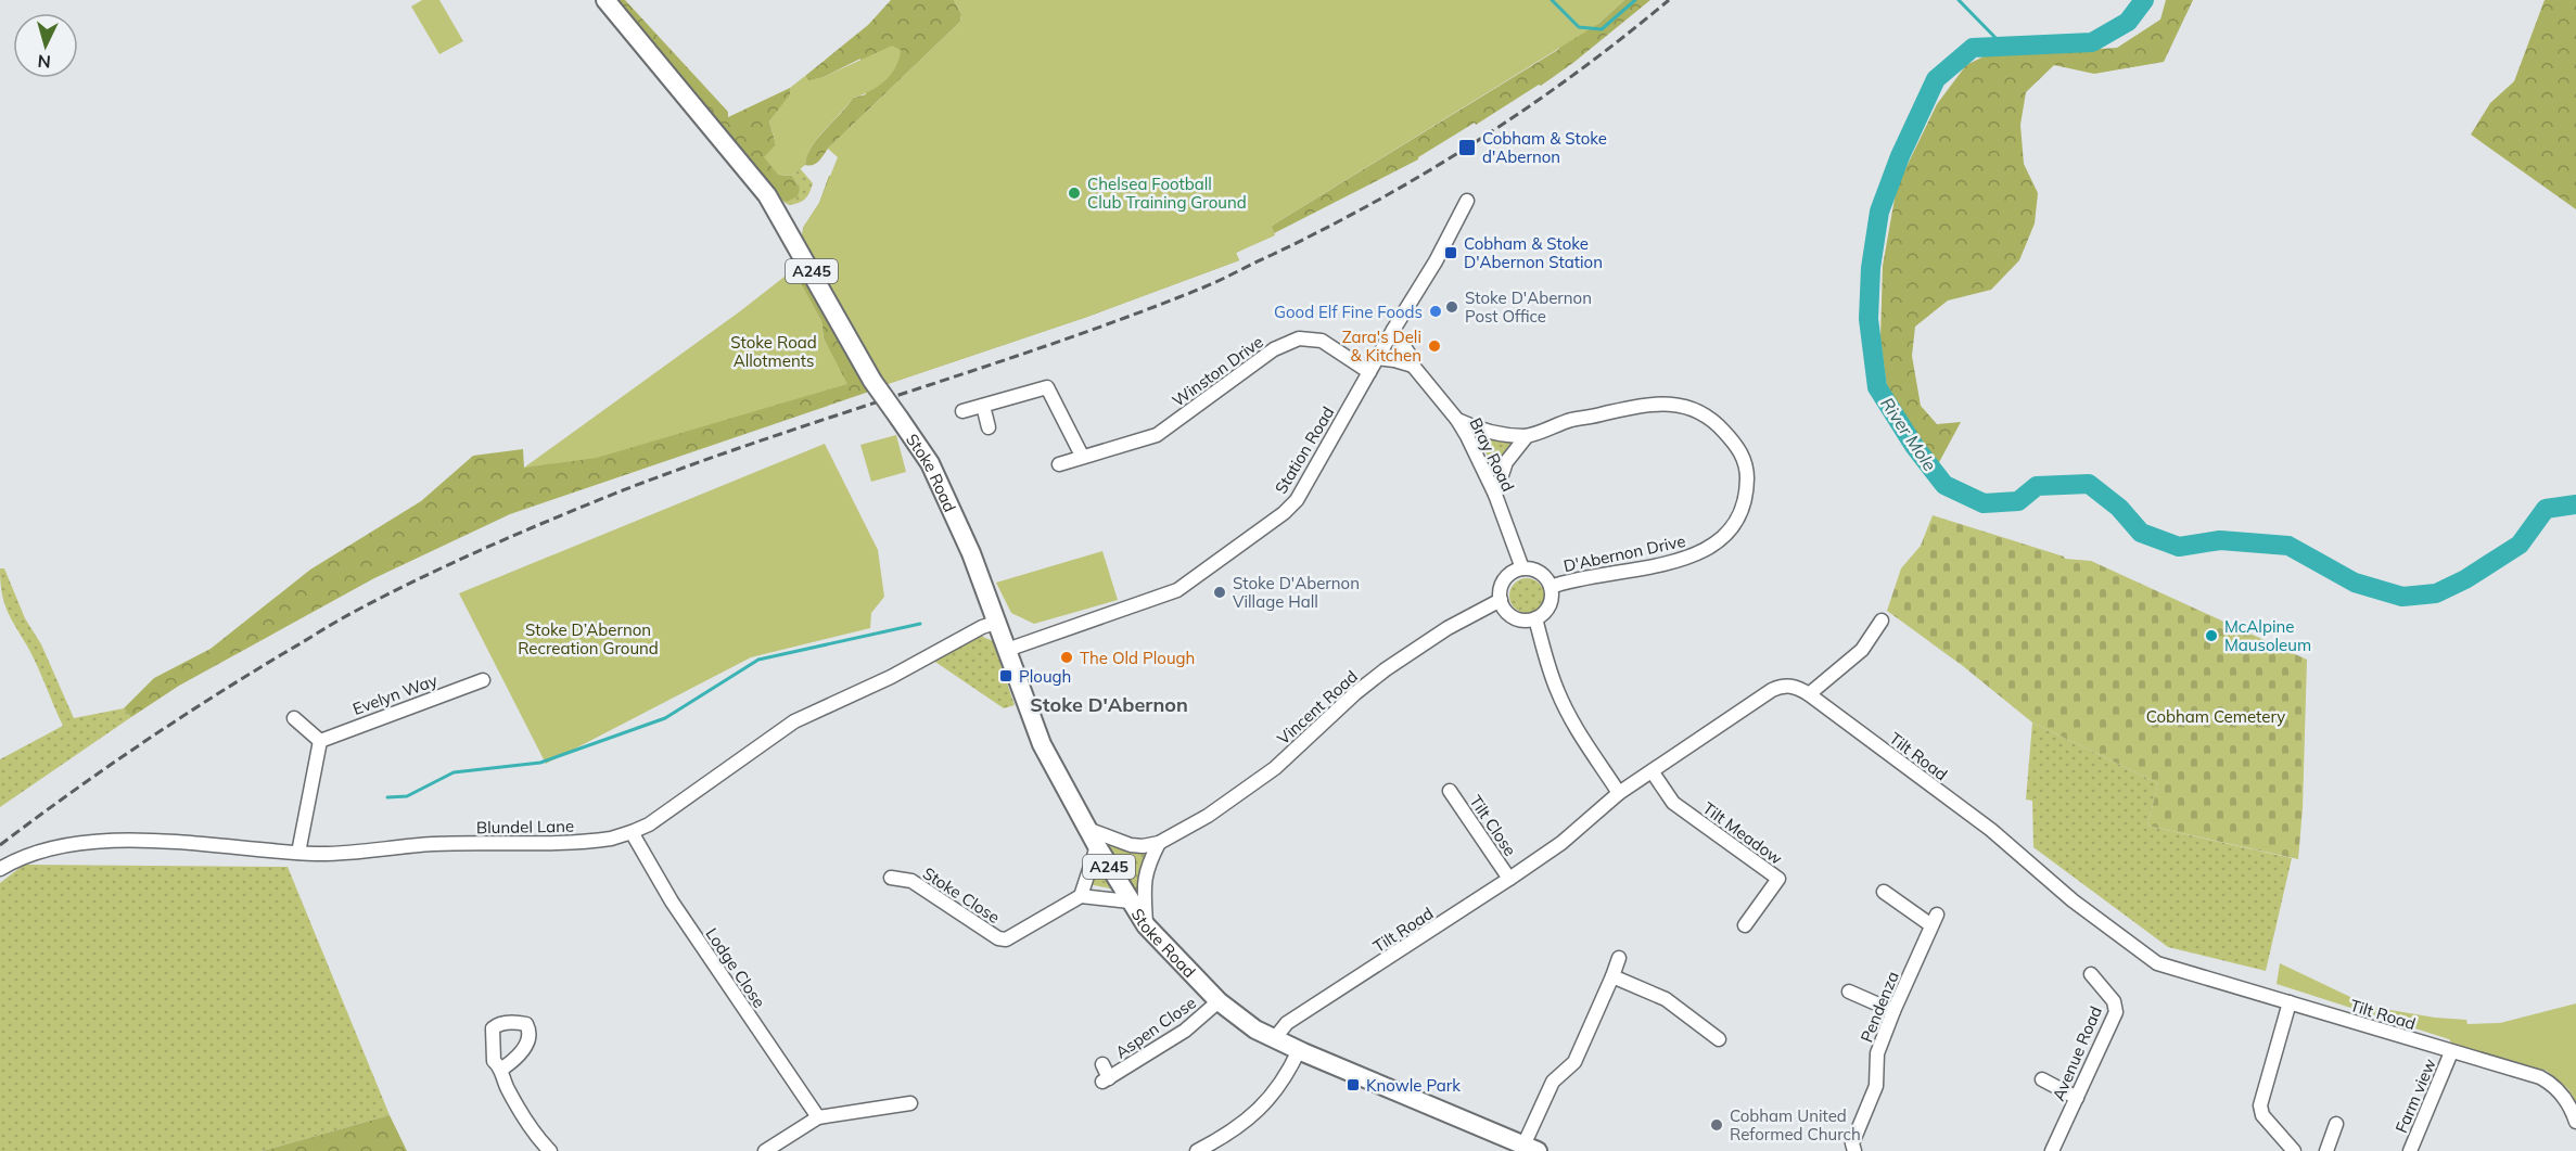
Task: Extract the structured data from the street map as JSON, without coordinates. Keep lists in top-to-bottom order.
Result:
{
  "streets": {
    "main road": ["A245", "Stoke Road"],
    "street": [
      "Winston Drive",
      "Station Road",
      "Bray Road",
      "D'Abernon Drive",
      "Evelyn Way",
      "Vincent Road",
      "Tilt Road",
      "Tilt Close",
      "Blundel Lane",
      "Tilt Meadow",
      "Stoke Close",
      "Lodge Close",
      "Pendenza",
      "Aspen Close",
      "Avenue Road",
      "Farm view"
    ]
  },
  "crossings": [
    ["Winston Drive", "Station Road"],
    ["Station Road", "Bray Road"],
    ["Station Road", "Stoke Road"],
    ["Bray Road", "D'Abernon Drive"],
    ["Bray Road", "Vincent Road"],
    ["Stoke Road", "Vincent Road"],
    ["Stoke Road", "Tilt Road"],
    ["Stoke Road", "Blundel Lane"],
    ["Stoke Road", "Aspen Close"],
    ["D'Abernon Drive", "Vincent Road"],
    ["Tilt Road", "Tilt Close"],
    ["Tilt Road", "Tilt Meadow"],
    ["Tilt Road", "Farm view"],
    ["Blundel Lane", "Lodge Close"]
  ],
  "districts": ["Stoke D'Abernon"],
  "water": ["River Mole"],
  "parks": ["Stoke Road Allotments", "Stoke D’Abernon Recreation Ground", "Cobham Cemetery"],
  "places": {
    "transit": [
      "Cobham & Stoke d'Abernon",
      "Cobham & Stoke D'Abernon Station",
      "Plough",
      "Knowle Park"
    ],
    "other": [
      "Chelsea Football Club Training Ground",
      "Stoke D'Abernon Post Office",
      "Good Elf Fine Foods",
      "Zara's Deli & Kitchen",
      "Stoke D'Abernon Village Hall",
      "McAlpine Mausoleum",
      "The Old Plough",
      "Cobham United Reformed Church"
    ]
  },
  "north": "bottom"
}
